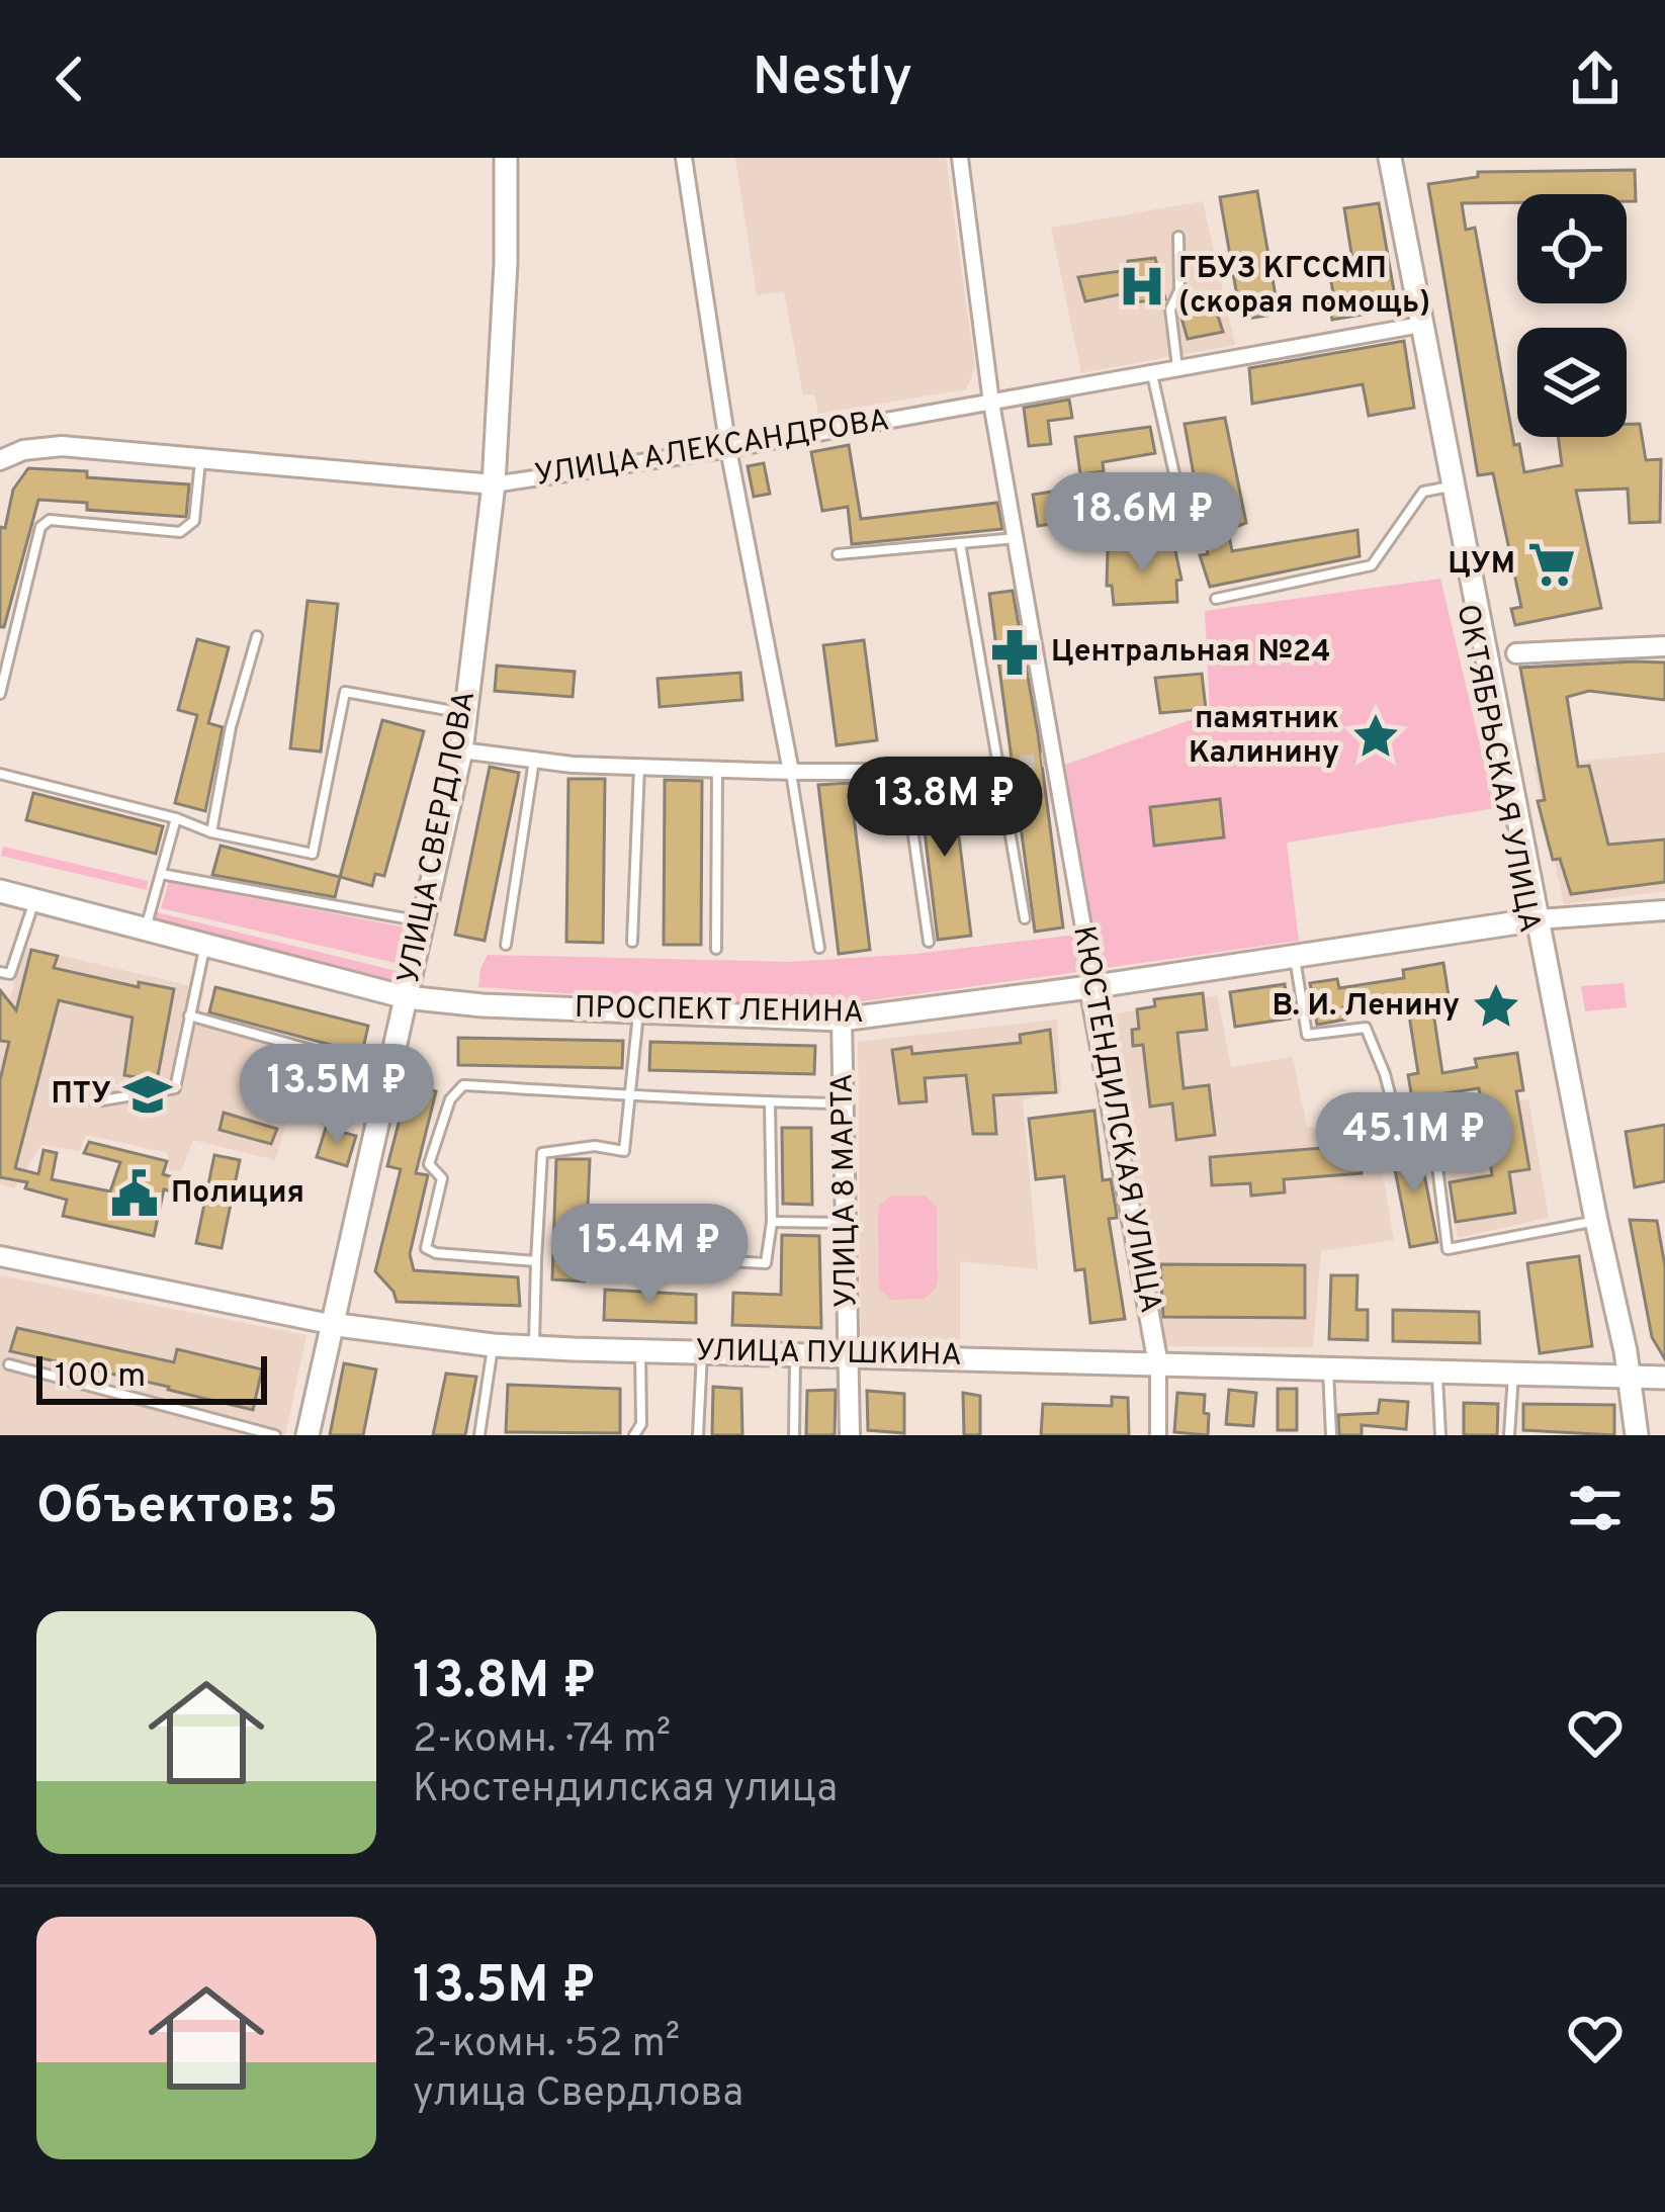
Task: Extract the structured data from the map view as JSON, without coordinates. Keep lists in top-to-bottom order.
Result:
{
  "streets": {
    "main road": [
      "ОКТЯБРЬСКАЯ УЛИЦА",
      "УЛИЦА СВЕРДЛОВА",
      "ПРОСПЕКТ ЛЕНИНА",
      "УЛИЦА ПУШКИНА"
    ],
    "street": ["УЛИЦА АЛЕКСАНДРОВА", "КЮСТЕНДИЛСКАЯ УЛИЦА", "УЛИЦА 8 МАРТА"]
  },
  "crossings": [
    ["УЛИЦА АЛЕКСАНДРОВА", "ОКТЯБРЬСКАЯ УЛИЦА"],
    ["УЛИЦА АЛЕКСАНДРОВА", "УЛИЦА СВЕРДЛОВА"],
    ["УЛИЦА АЛЕКСАНДРОВА", "КЮСТЕНДИЛСКАЯ УЛИЦА"],
    ["ОКТЯБРЬСКАЯ УЛИЦА", "ПРОСПЕКТ ЛЕНИНА"],
    ["ОКТЯБРЬСКАЯ УЛИЦА", "УЛИЦА ПУШКИНА"],
    ["УЛИЦА СВЕРДЛОВА", "ПРОСПЕКТ ЛЕНИНА"],
    ["УЛИЦА СВЕРДЛОВА", "УЛИЦА ПУШКИНА"],
    ["ПРОСПЕКТ ЛЕНИНА", "КЮСТЕНДИЛСКАЯ УЛИЦА"],
    ["ПРОСПЕКТ ЛЕНИНА", "УЛИЦА 8 МАРТА"],
    ["КЮСТЕНДИЛСКАЯ УЛИЦА", "УЛИЦА ПУШКИНА"],
    ["УЛИЦА 8 МАРТА", "УЛИЦА ПУШКИНА"]
  ],
  "places": {
    "hospital": ["ГБУЗ КГССМП (скорая помощь)"],
    "supermarket": ["ЦУМ"],
    "pharmacy": ["Центральная №24"],
    "place": ["памятник Калинину", "В. И. Ленину"],
    "school or university": ["ПТУ"],
    "public building": ["Полиция"]
  },
  "scale_bar": "100 m",
  "page": {
    "header": "Nestly",
    "price": [
      "18.6M ₽",
      "13.8M ₽",
      "13.5M ₽",
      "45.1M ₽",
      "15.4M ₽"
    ],
    "scale": "100 m",
    "heading": "Объектов: 5",
    "list": [
      {
        "name": "13.8M ₽",
        "note": "2-комн. · 74 m² · Кюстендилская улица"
      },
      {
        "name": "13.5M ₽",
        "note": "2-комн. · 52 m² · улица Свердлова"
      }
    ]
  }
}
